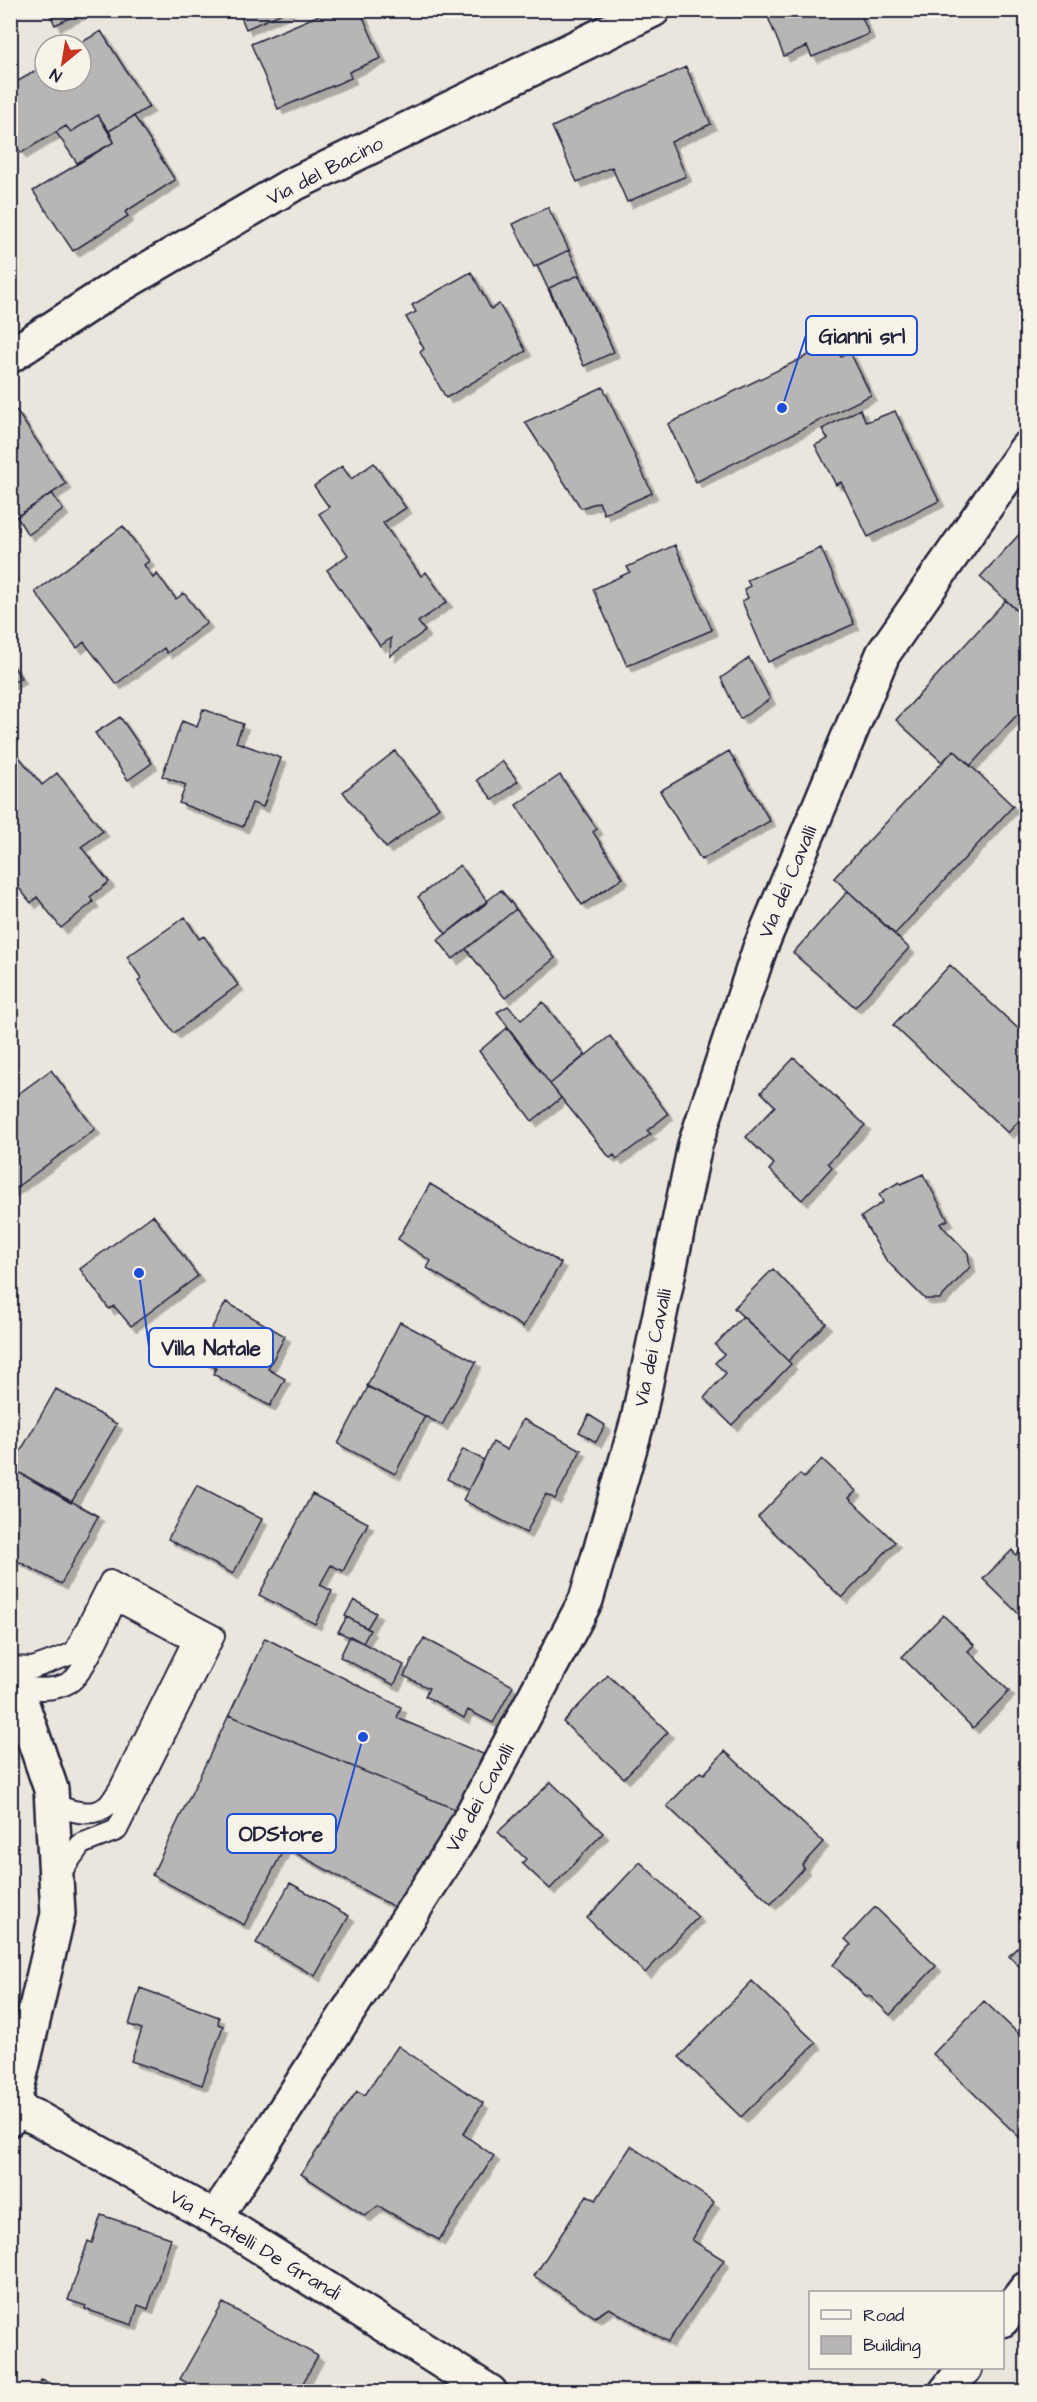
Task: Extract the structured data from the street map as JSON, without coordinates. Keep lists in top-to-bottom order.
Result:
{
  "streets": {
    "street": ["Via del Bacino", "Via dei Cavalli", "Via Fratelli De Grandi"]
  },
  "crossings": [
    ["Via dei Cavalli", "Via Fratelli De Grandi"]
  ],
  "places": ["Gianni srl", "Villa Natale", "ODStore"],
  "legend": ["Road", "Building"],
  "north": "bottom left"
}
